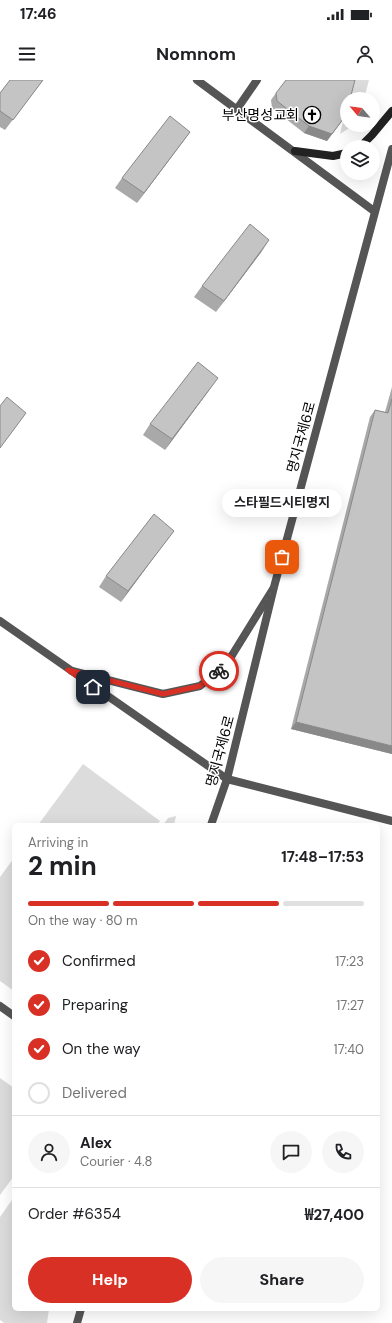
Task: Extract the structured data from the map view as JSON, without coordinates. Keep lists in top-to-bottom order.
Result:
{
  "streets": {
    "street": ["명지국제6로"]
  },
  "places": {
    "church": ["부산명성교회"],
    "other": ["스타필드시티명지"]
  },
  "north": "top left",
  "page": {
    "status": "17:46",
    "header": "Nomnom",
    "bubble": "스타필드시티명지",
    "heading": ["2 min", "Arriving in", "17:48–17:53"],
    "panel": [
      "Alex",
      "Courier · 4.8",
      "Order #6354",
      "₩27,400"
    ],
    "bar": "On the way · 80 m",
    "list": [
      ["Confirmed", "17:23"],
      ["Preparing", "17:27"],
      ["On the way", "17:40"],
      "Delivered"
    ],
    "buttons": ["Help", "Share"]
  }
}
